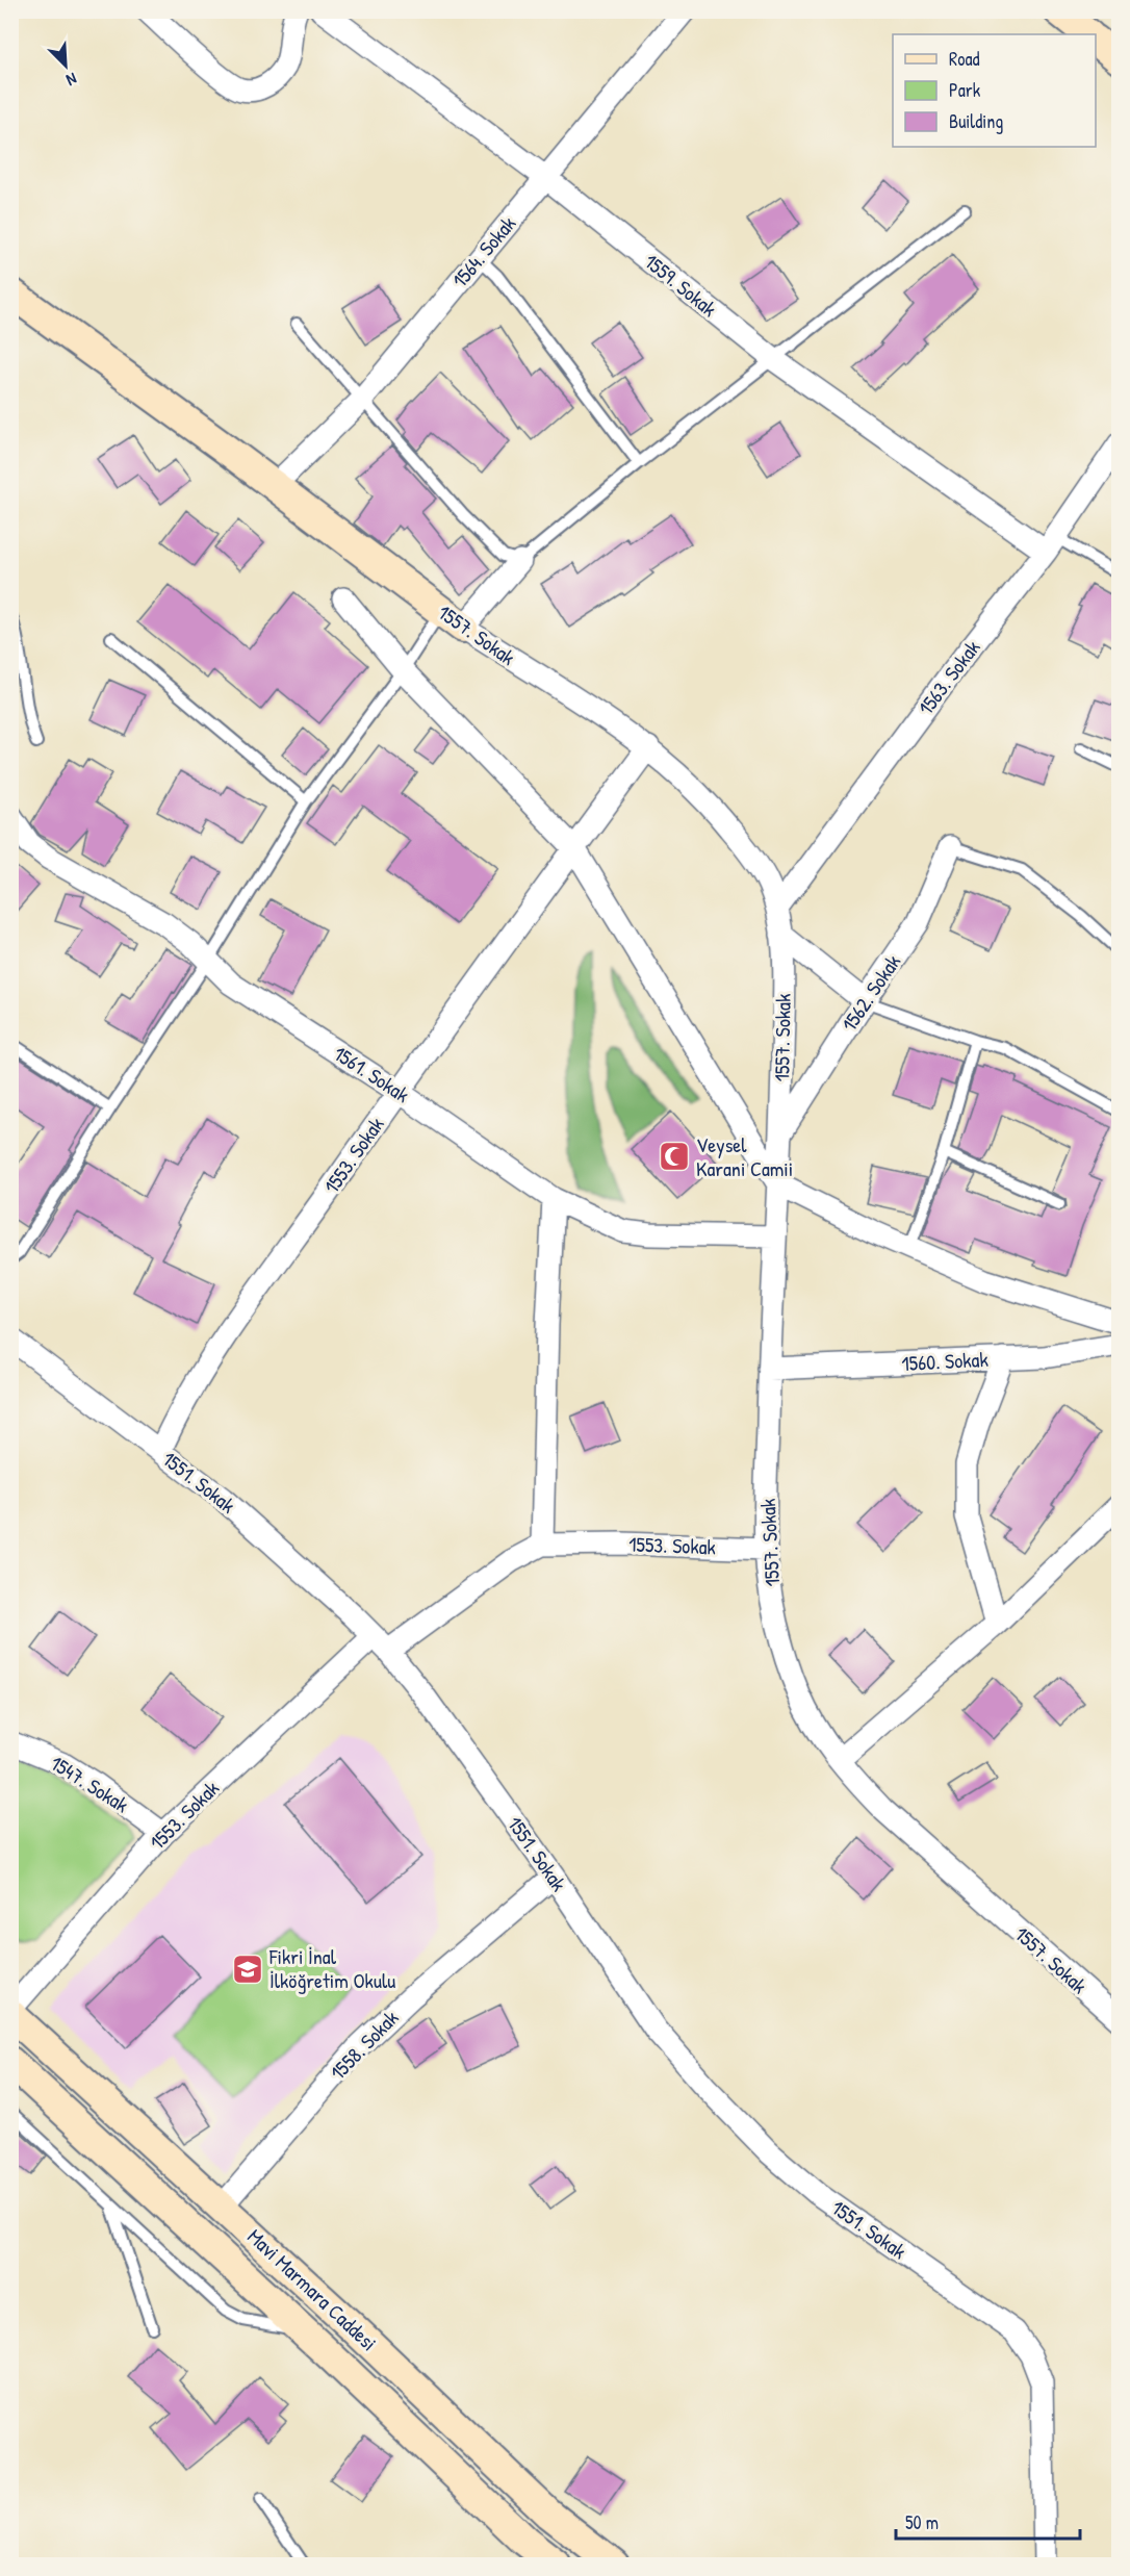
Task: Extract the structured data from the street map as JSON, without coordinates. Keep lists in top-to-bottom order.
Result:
{
  "streets": {
    "street": [
      "1564. Sokak",
      "1559. Sokak",
      "1557. Sokak",
      "1563. Sokak",
      "1562. Sokak",
      "1561. Sokak",
      "1553. Sokak",
      "1560. Sokak",
      "1551. Sokak",
      "1547. Sokak",
      "1558. Sokak",
      "Mavi Marmara Caddesi"
    ]
  },
  "crossings": [
    ["1564. Sokak", "1559. Sokak"],
    ["1564. Sokak", "1557. Sokak"],
    ["1559. Sokak", "1563. Sokak"],
    ["1557. Sokak", "1563. Sokak"],
    ["1557. Sokak", "1562. Sokak"],
    ["1557. Sokak", "1561. Sokak"],
    ["1557. Sokak", "1553. Sokak"],
    ["1557. Sokak", "1560. Sokak"],
    ["1561. Sokak", "1553. Sokak"],
    ["1553. Sokak", "1551. Sokak"],
    ["1553. Sokak", "1547. Sokak"],
    ["1553. Sokak", "Mavi Marmara Caddesi"],
    ["1551. Sokak", "1558. Sokak"],
    ["1558. Sokak", "Mavi Marmara Caddesi"]
  ],
  "places": {
    "mosque": ["Veysel Karani Camii"],
    "school or university": ["Fikri İnal İlköğretim Okulu"]
  },
  "legend": ["Road", "Park", "Building"],
  "scale_bar": "50 m",
  "north": "bottom right"
}
